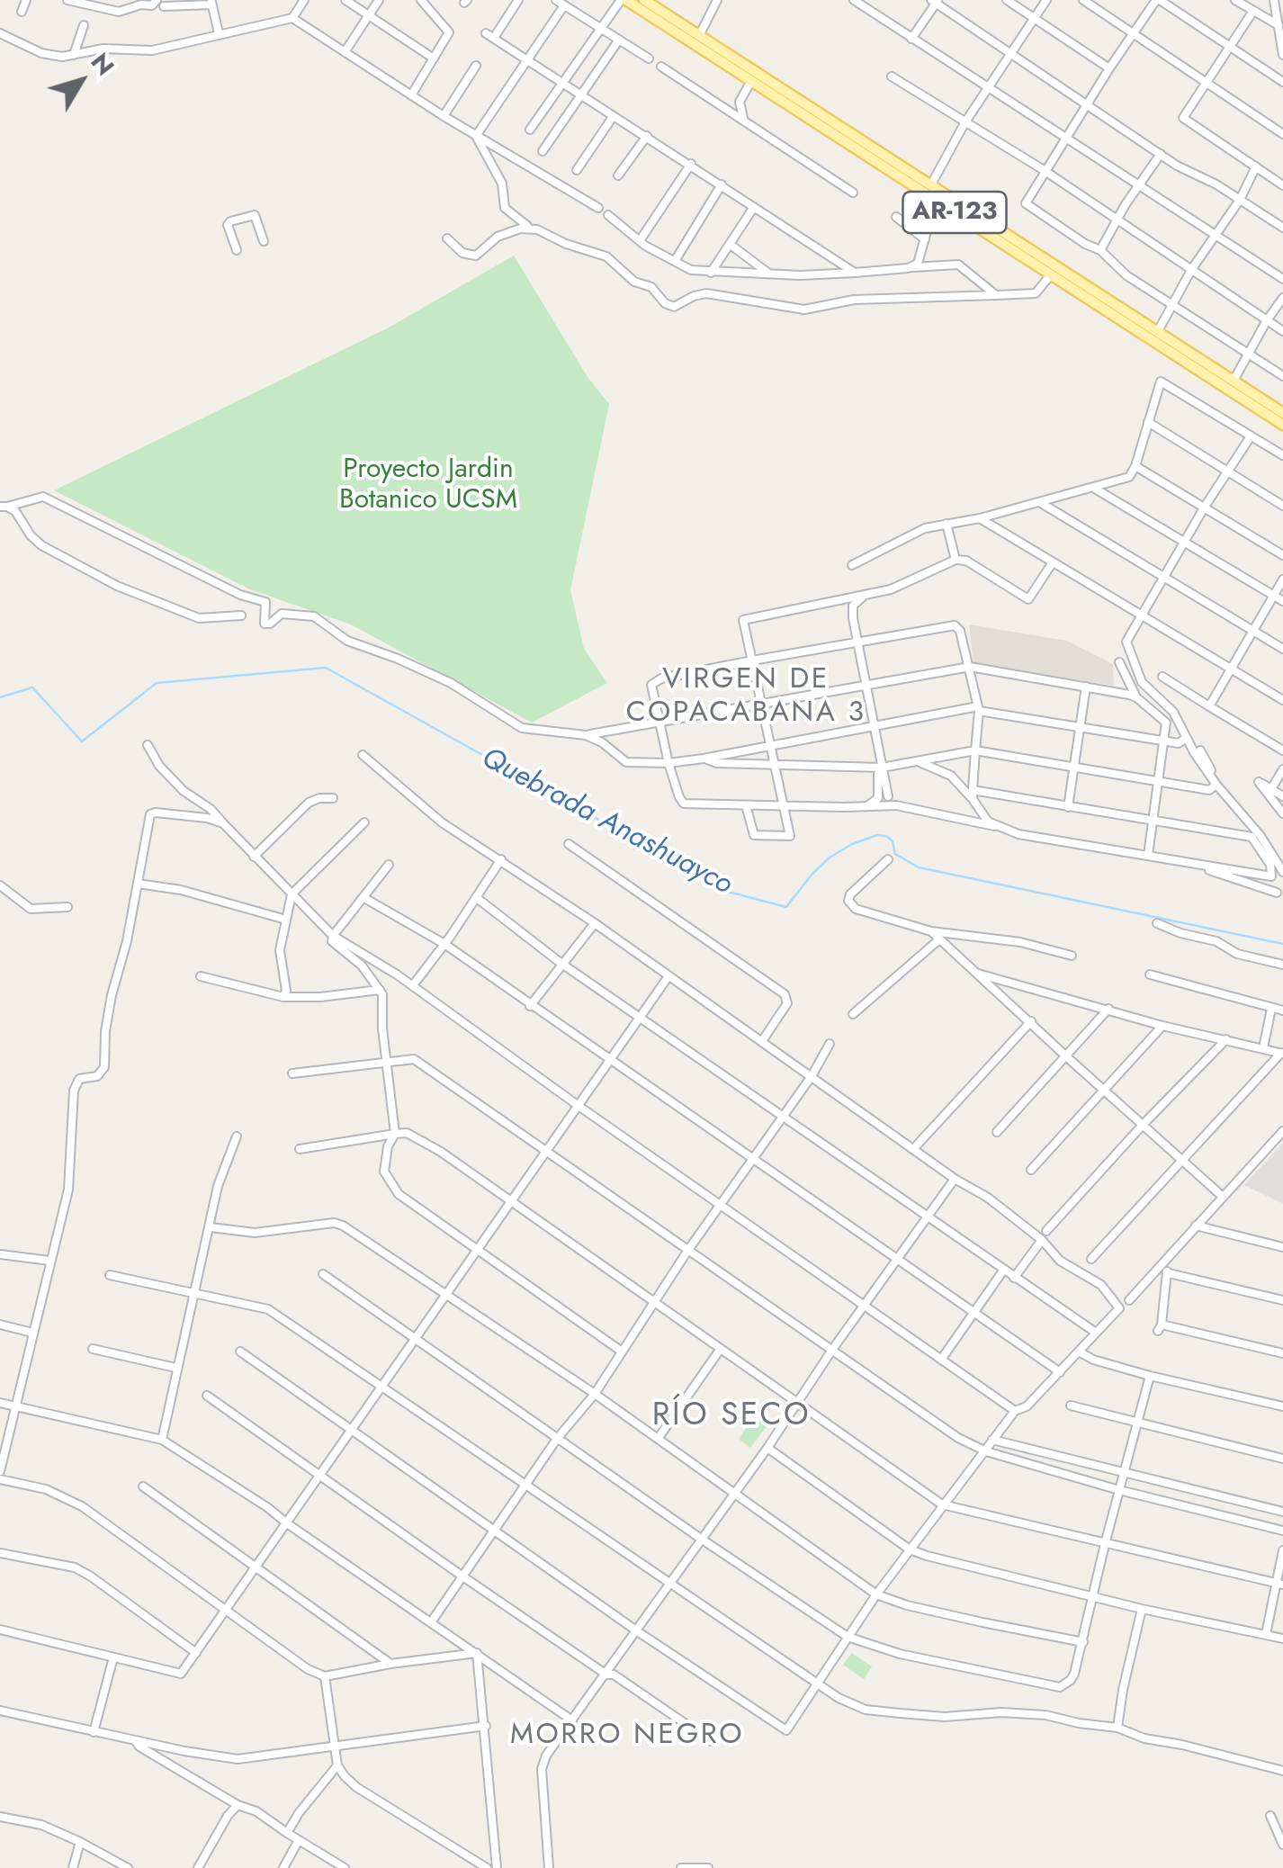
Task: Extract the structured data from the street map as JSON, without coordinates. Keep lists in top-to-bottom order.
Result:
{
  "streets": {
    "main road": ["AR-123"]
  },
  "districts": ["VIRGEN DE COPACABANA 3", "RÍO SECO", "MORRO NEGRO"],
  "water": ["Quebrada Anashuayco"],
  "parks": ["Proyecto Jardin Botanico UCSM"],
  "north": "top right"
}
